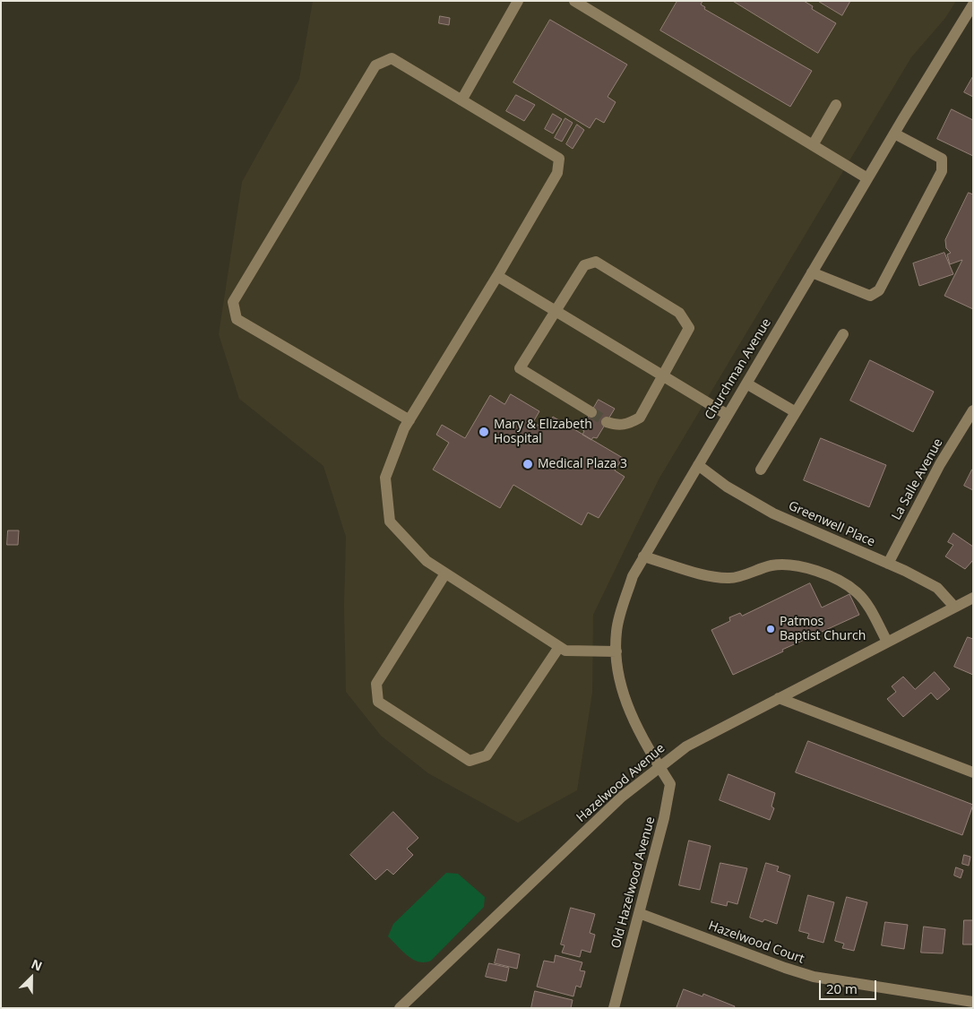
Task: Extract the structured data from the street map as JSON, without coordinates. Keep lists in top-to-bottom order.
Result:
{
  "streets": {
    "street": [
      "Churchman Avenue",
      "La Salle Avenue",
      "Greenwell Place",
      "Hazelwood Avenue",
      "Old Hazelwood Avenue",
      "Hazelwood Court"
    ]
  },
  "crossings": [
    ["Churchman Avenue", "Greenwell Place"],
    ["Churchman Avenue", "Hazelwood Avenue"],
    ["Churchman Avenue", "Old Hazelwood Avenue"],
    ["La Salle Avenue", "Greenwell Place"],
    ["Greenwell Place", "Hazelwood Avenue"],
    ["Hazelwood Avenue", "Old Hazelwood Avenue"],
    ["Old Hazelwood Avenue", "Hazelwood Court"]
  ],
  "places": ["Mary & Elizabeth Hospital", "Medical Plaza 3", "Patmos Baptist Church"],
  "scale_bar": "20 m",
  "north": "top right"
}
